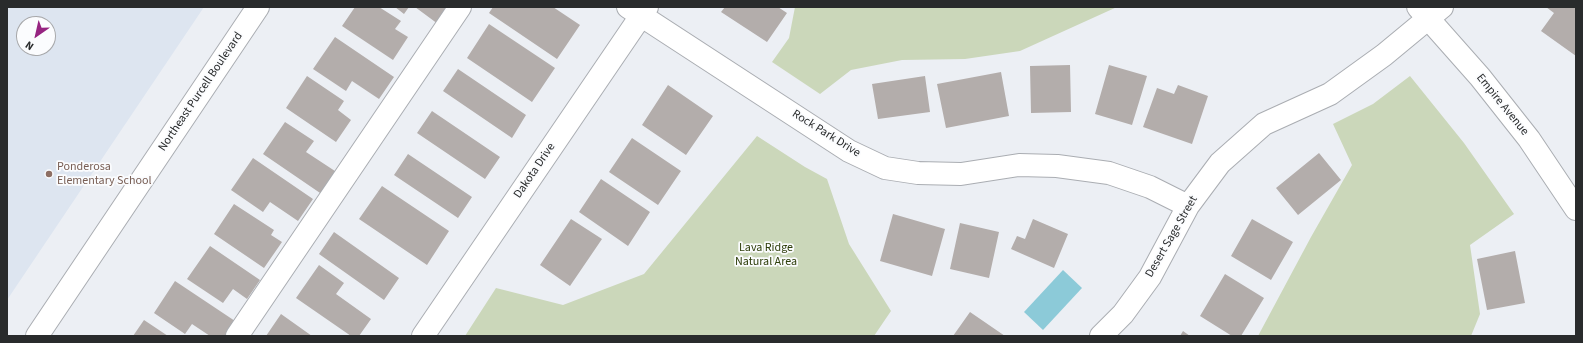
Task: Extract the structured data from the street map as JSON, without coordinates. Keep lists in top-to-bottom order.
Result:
{
  "streets": {
    "main road": [
      "Northeast Purcell Boulevard",
      "Empire Avenue",
      "Rock Park Drive",
      "Dakota Drive",
      "Desert Sage Street"
    ]
  },
  "crossings": [
    ["Empire Avenue", "Desert Sage Street"],
    ["Rock Park Drive", "Dakota Drive"],
    ["Rock Park Drive", "Desert Sage Street"]
  ],
  "parks": ["Lava Ridge Natural Area"],
  "places": ["Ponderosa Elementary School"],
  "north": "bottom left"
}
